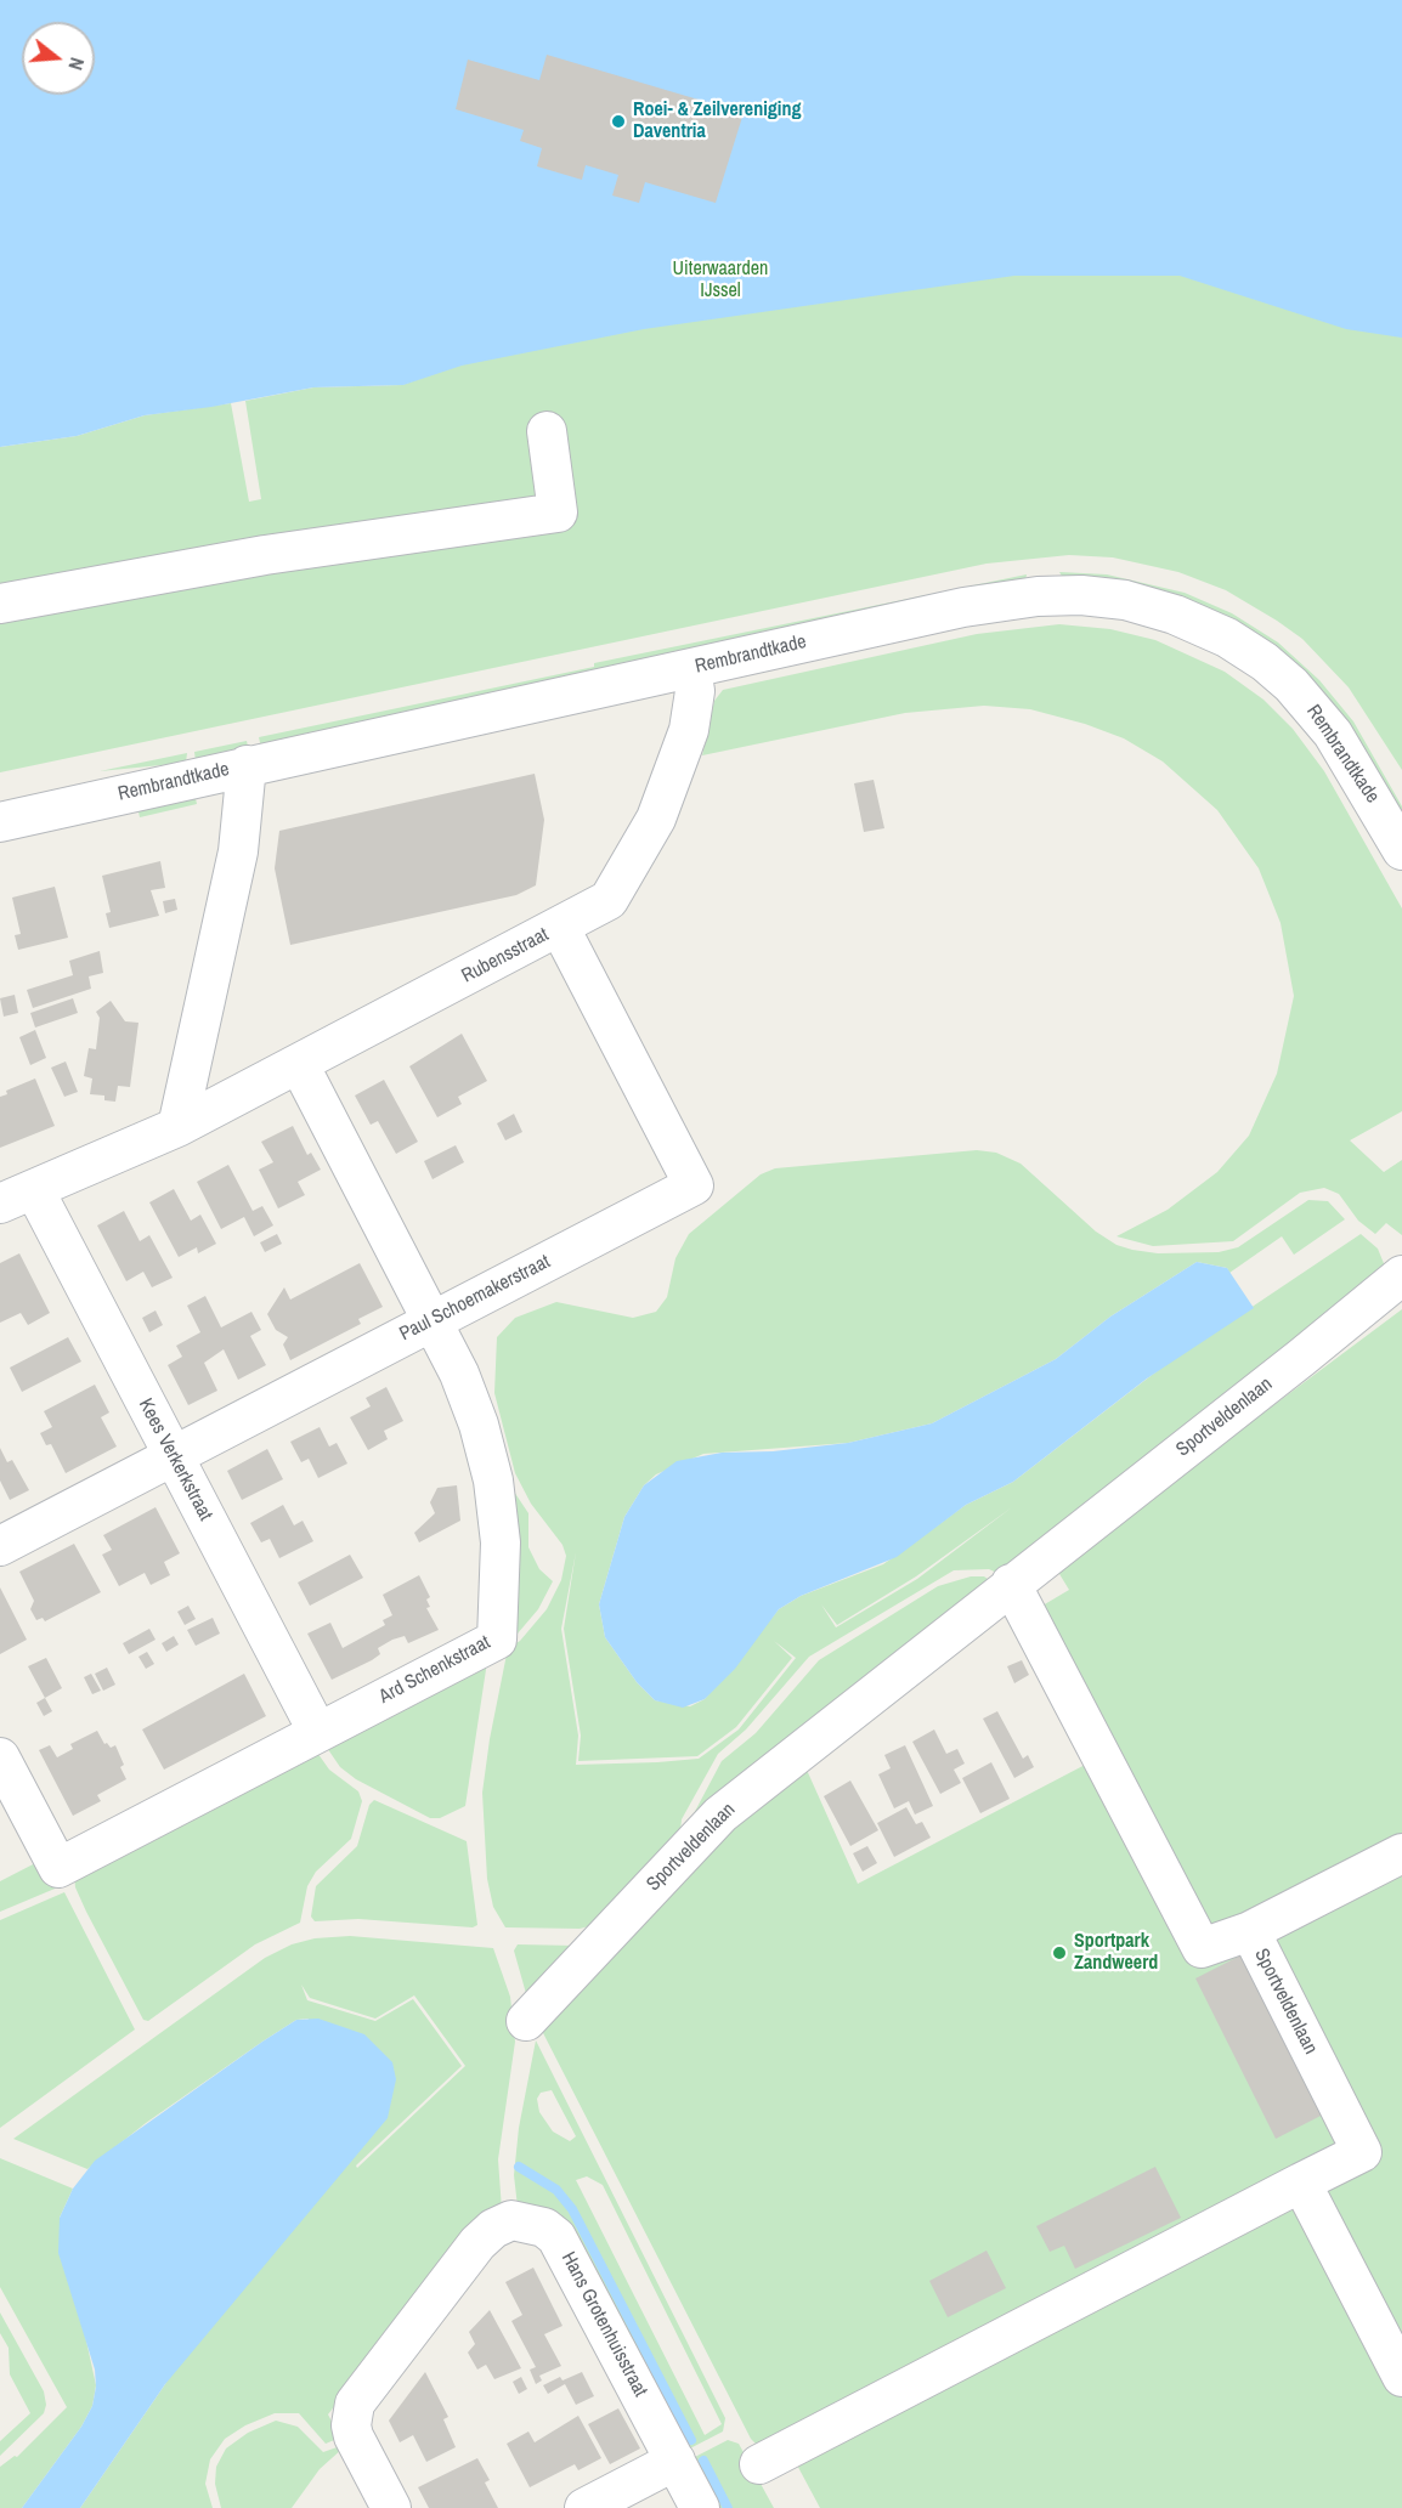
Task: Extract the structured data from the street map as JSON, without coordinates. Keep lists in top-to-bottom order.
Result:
{
  "streets": {
    "street": [
      "Rembrandtkade",
      "Rubensstraat",
      "Paul Schoemakerstraat",
      "Sportveldenlaan",
      "Kees Verkerkstraat",
      "Ard Schenkstraat",
      "Hans Grotenhuisstraat"
    ]
  },
  "crossings": [
    ["Rembrandtkade", "Rubensstraat"],
    ["Rubensstraat", "Paul Schoemakerstraat"],
    ["Rubensstraat", "Kees Verkerkstraat"],
    ["Rubensstraat", "Ard Schenkstraat"],
    ["Paul Schoemakerstraat", "Kees Verkerkstraat"],
    ["Paul Schoemakerstraat", "Ard Schenkstraat"],
    ["Kees Verkerkstraat", "Ard Schenkstraat"]
  ],
  "parks": ["Uiterwaarden IJssel"],
  "places": ["Roei- & Zeilvereniging Daventria", "Sportpark Zandweerd"],
  "north": "right"
}
